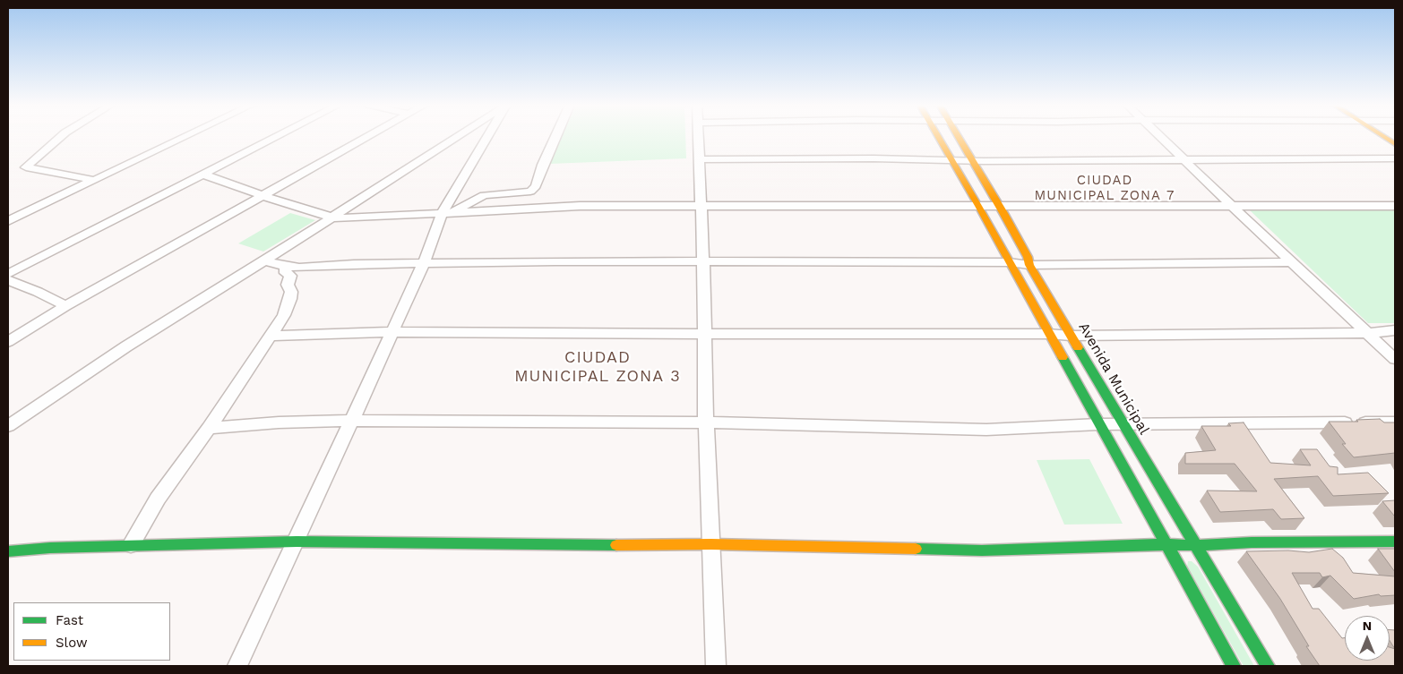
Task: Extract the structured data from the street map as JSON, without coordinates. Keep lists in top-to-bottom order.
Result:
{
  "streets": {
    "street": ["Avenida Municipal"]
  },
  "districts": ["CIUDAD MUNICIPAL ZONA 7", "CIUDAD MUNICIPAL ZONA 3"],
  "legend": ["Fast", "Slow"],
  "north": "top"
}
